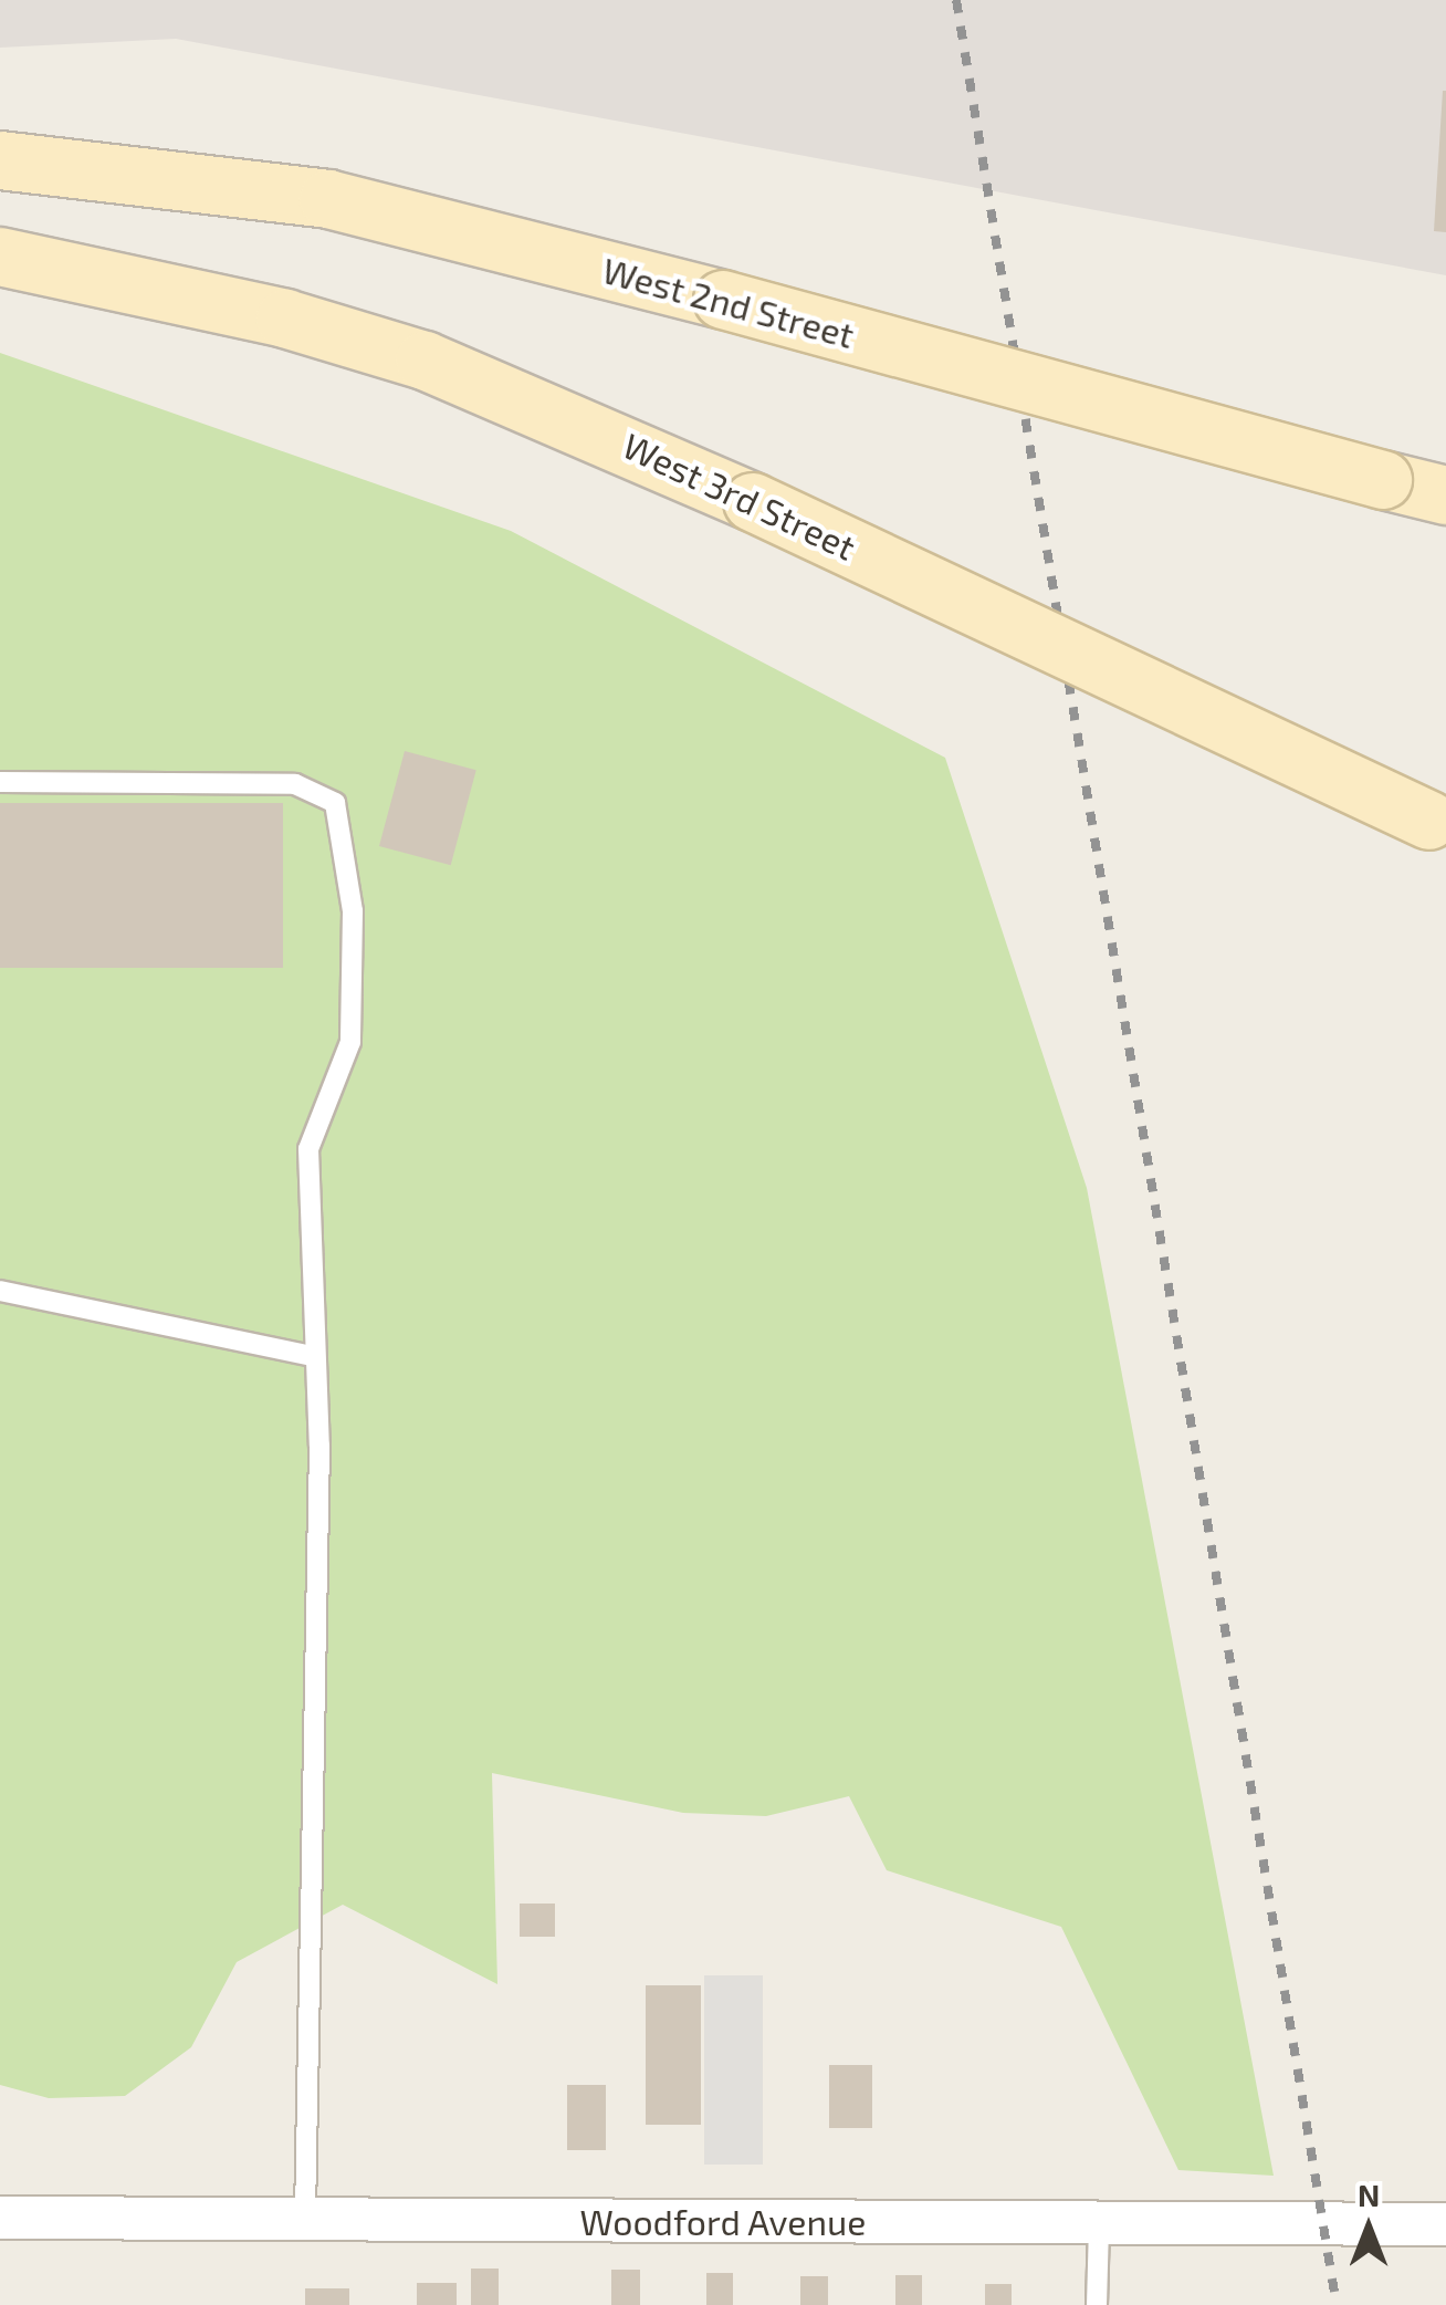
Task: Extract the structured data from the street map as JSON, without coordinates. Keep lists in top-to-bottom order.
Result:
{
  "streets": {
    "street": ["West 2nd Street", "West 3rd Street", "Woodford Avenue"]
  },
  "north": "top"
}
